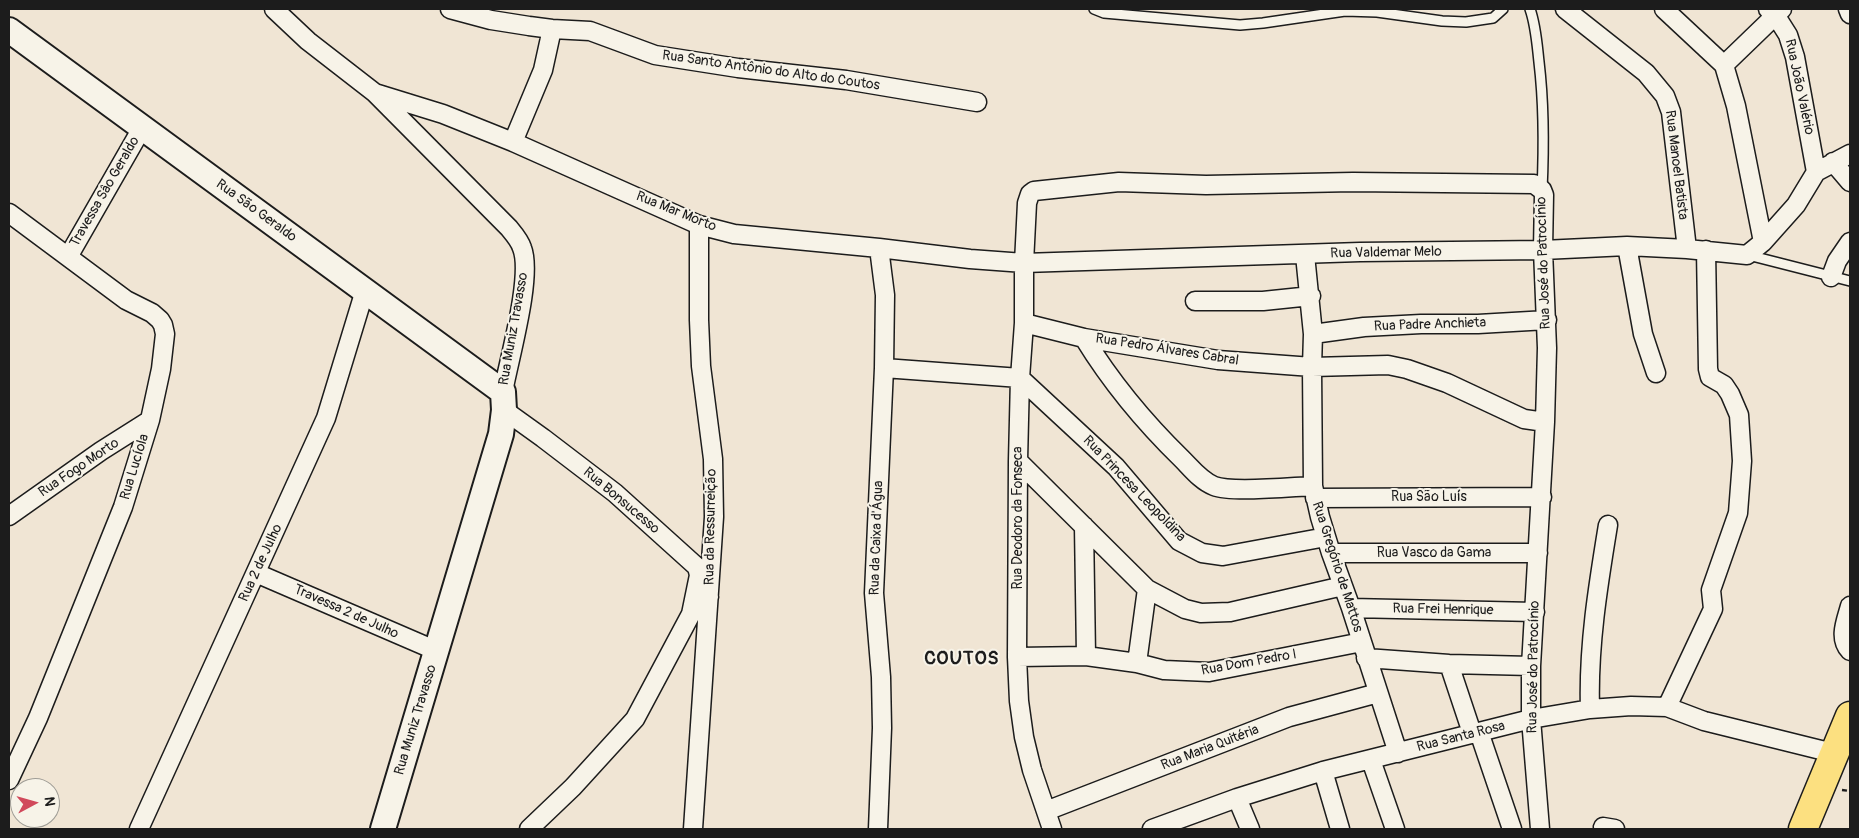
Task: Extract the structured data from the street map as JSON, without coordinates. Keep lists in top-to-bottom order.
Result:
{
  "streets": {
    "street": [
      "Rua Santo Antônio do Alto do Coutos",
      "Rua João Valério",
      "Rua Manoel Batista",
      "Travessa Sâo Geraldo",
      "Rua São Geraldo",
      "Rua Mar Morto",
      "Rua Valdemar Melo",
      "Rua José do Patrocínio",
      "Rua Padre Anchieta",
      "Rua Muniz Travasso",
      "Rua Pedro Álvares Cabral",
      "Rua Lucíola",
      "Rua Fogo Morto",
      "Rua Princesa Leopoldina",
      "Rua São Luís",
      "Rua Bonsucesso",
      "Rua Deodoro da Fonseca",
      "Rua da Ressurreição",
      "Rua da Caixa d'Água",
      "Rua Vasco da Gama",
      "Rua 2 de Julho",
      "Rua Gregório de Mattos",
      "Rua Frei Henrique",
      "Travessa 2 de Julho",
      "Rua Dom Pedro I",
      "Rua Santa Rosa",
      "Rua Maria Quitéria"
    ]
  },
  "crossings": [
    ["Rua Manoel Batista", "Rua Valdemar Melo"],
    ["Travessa Sâo Geraldo", "Rua São Geraldo"],
    ["Travessa Sâo Geraldo", "Rua Lucíola"],
    ["Rua São Geraldo", "Rua Muniz Travasso"],
    ["Rua São Geraldo", "Rua Bonsucesso"],
    ["Rua São Geraldo", "Rua 2 de Julho"],
    ["Rua Mar Morto", "Rua Valdemar Melo"],
    ["Rua Mar Morto", "Rua Muniz Travasso"],
    ["Rua Mar Morto", "Rua Deodoro da Fonseca"],
    ["Rua Mar Morto", "Rua da Ressurreição"],
    ["Rua Mar Morto", "Rua da Caixa d'Água"],
    ["Rua Valdemar Melo", "Rua José do Patrocínio"],
    ["Rua Valdemar Melo", "Rua Deodoro da Fonseca"],
    ["Rua Valdemar Melo", "Rua Gregório de Mattos"],
    ["Rua José do Patrocínio", "Rua Padre Anchieta"],
    ["Rua José do Patrocínio", "Rua Pedro Álvares Cabral"],
    ["Rua José do Patrocínio", "Rua São Luís"],
    ["Rua José do Patrocínio", "Rua Deodoro da Fonseca"],
    ["Rua José do Patrocínio", "Rua Vasco da Gama"],
    ["Rua José do Patrocínio", "Rua Frei Henrique"],
    ["Rua José do Patrocínio", "Rua Dom Pedro I"],
    ["Rua José do Patrocínio", "Rua Santa Rosa"],
    ["Rua Padre Anchieta", "Rua Gregório de Mattos"],
    ["Rua Muniz Travasso", "Rua Bonsucesso"],
    ["Rua Muniz Travasso", "Travessa 2 de Julho"],
    ["Rua Pedro Álvares Cabral", "Rua São Luís"],
    ["Rua Pedro Álvares Cabral", "Rua Deodoro da Fonseca"],
    ["Rua Pedro Álvares Cabral", "Rua Gregório de Mattos"],
    ["Rua Lucíola", "Rua Fogo Morto"],
    ["Rua Princesa Leopoldina", "Rua Deodoro da Fonseca"],
    ["Rua Princesa Leopoldina", "Rua Vasco da Gama"],
    ["Rua Princesa Leopoldina", "Rua Gregório de Mattos"],
    ["Rua São Luís", "Rua Gregório de Mattos"],
    ["Rua Deodoro da Fonseca", "Rua Dom Pedro I"],
    ["Rua Deodoro da Fonseca", "Rua Maria Quitéria"],
    ["Rua Vasco da Gama", "Rua Gregório de Mattos"],
    ["Rua 2 de Julho", "Travessa 2 de Julho"],
    ["Rua Gregório de Mattos", "Rua Frei Henrique"],
    ["Rua Gregório de Mattos", "Rua Dom Pedro I"],
    ["Rua Gregório de Mattos", "Rua Santa Rosa"],
    ["Rua Gregório de Mattos", "Rua Maria Quitéria"]
  ],
  "districts": ["COUTOS"],
  "north": "right"
}
